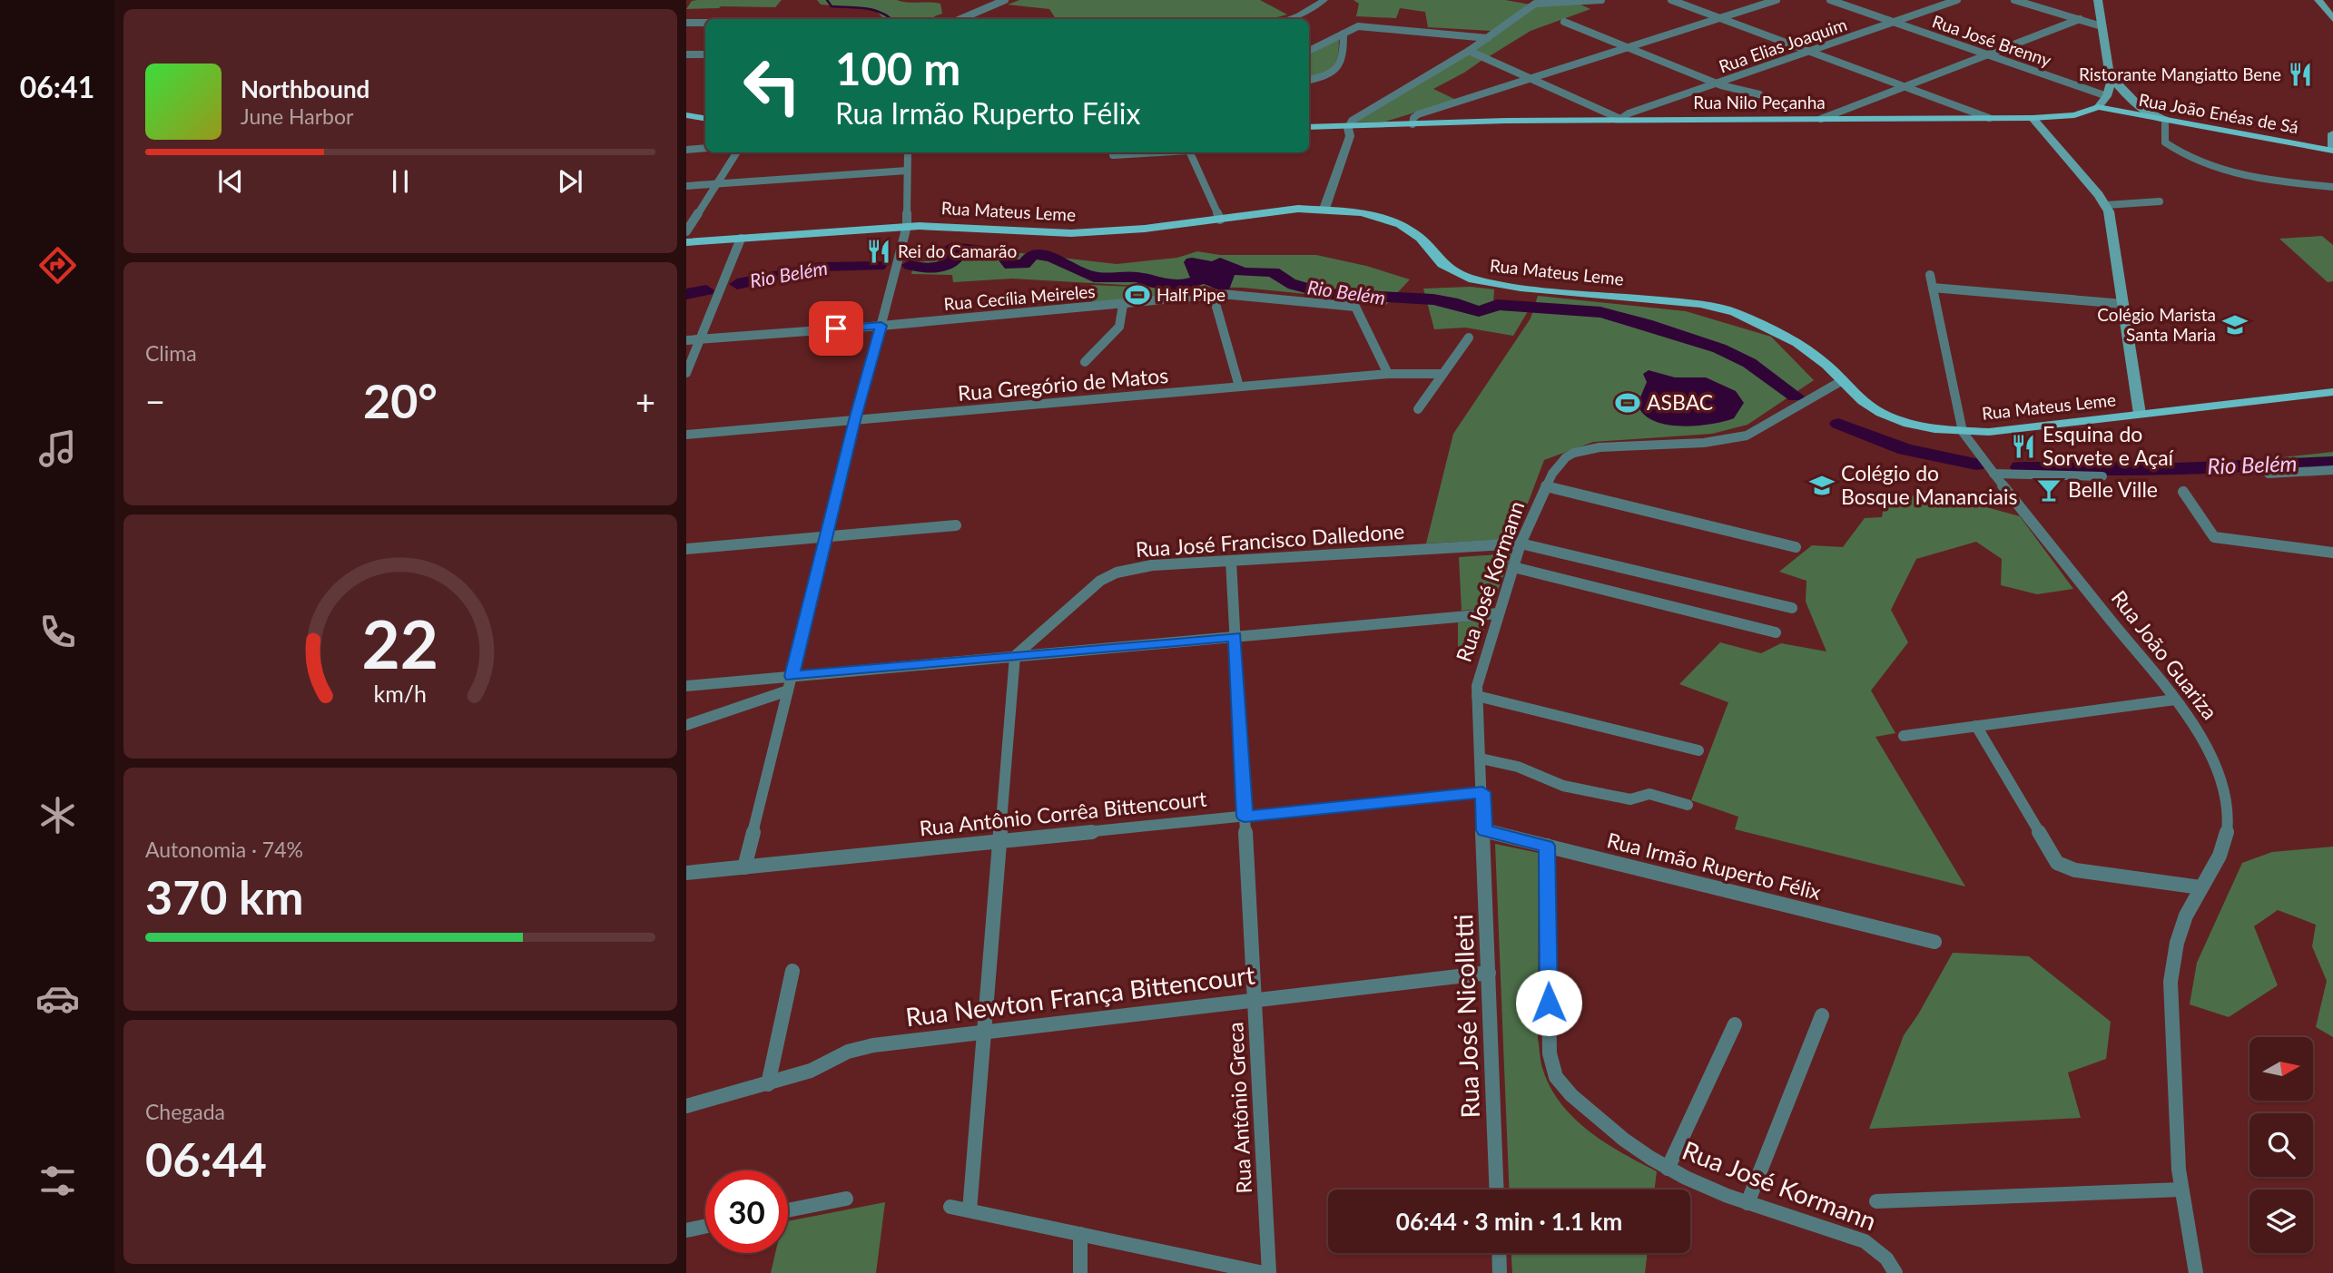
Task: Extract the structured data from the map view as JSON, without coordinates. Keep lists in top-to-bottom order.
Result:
{
  "streets": {
    "main road": ["Rua Nilo Peçanha", "Rua João Enéas de Sá", "Rua Mateus Leme"],
    "street": [
      "Rua José Brenny",
      "Rua Elias Joaquim",
      "Rua Cecília Meireles",
      "Rua Gregório de Matos",
      "Rua José Francisco Dalledone",
      "Rua José Kormann",
      "Rua João Guariza",
      "Rua Antônio Corrêa Bittencourt",
      "Rua Irmão Ruperto Félix",
      "Rua Newton França Bittencourt",
      "Rua José Nicolletti",
      "Rua Antônio Greca"
    ]
  },
  "crossings": [
    ["Rua José Brenny", "Rua Elias Joaquim"],
    ["Rua Elias Joaquim", "Rua Nilo Peçanha"],
    ["Rua Nilo Peçanha", "Rua João Enéas de Sá"],
    ["Rua Mateus Leme", "Rua José Kormann"],
    ["Rua Mateus Leme", "Rua João Guariza"],
    ["Rua Cecília Meireles", "Rua Gregório de Matos"],
    ["Rua José Francisco Dalledone", "Rua José Kormann"],
    ["Rua José Francisco Dalledone", "Rua Antônio Greca"],
    ["Rua José Kormann", "Rua Antônio Corrêa Bittencourt"],
    ["Rua José Kormann", "Rua Irmão Ruperto Félix"],
    ["Rua José Kormann", "Rua José Nicolletti"],
    ["Rua Antônio Corrêa Bittencourt", "Rua Antônio Greca"],
    ["Rua Irmão Ruperto Félix", "Rua José Nicolletti"],
    ["Rua Newton França Bittencourt", "Rua José Nicolletti"],
    ["Rua Newton França Bittencourt", "Rua Antônio Greca"]
  ],
  "water": ["Rio Belém"],
  "places": {
    "restaurant": ["Ristorante Mangiatto Bene", "Rei do Camarão", "Esquina do Sorvete e Açaí"],
    "sports": ["Half Pipe", "ASBAC"],
    "school or university": ["Colégio Marista Santa Maria", "Colégio do Bosque Mananciais"],
    "bar": ["Belle Ville"]
  },
  "north": "right",
  "page": {
    "tabs": "06:41",
    "turn": ["100 m", "Rua Irmão Ruperto Félix"],
    "song": ["Northbound", "June Harbor"],
    "tile": [
      "Clima",
      ["Autonomia · 74%", "370 km"],
      ["Chegada", "06:44"]
    ],
    "heat": ["−", "20°", "+"],
    "limit": "30",
    "trip": "06:44 · 3 min · 1.1 km",
    "gauge": ["22", "km/h"]
  }
}
